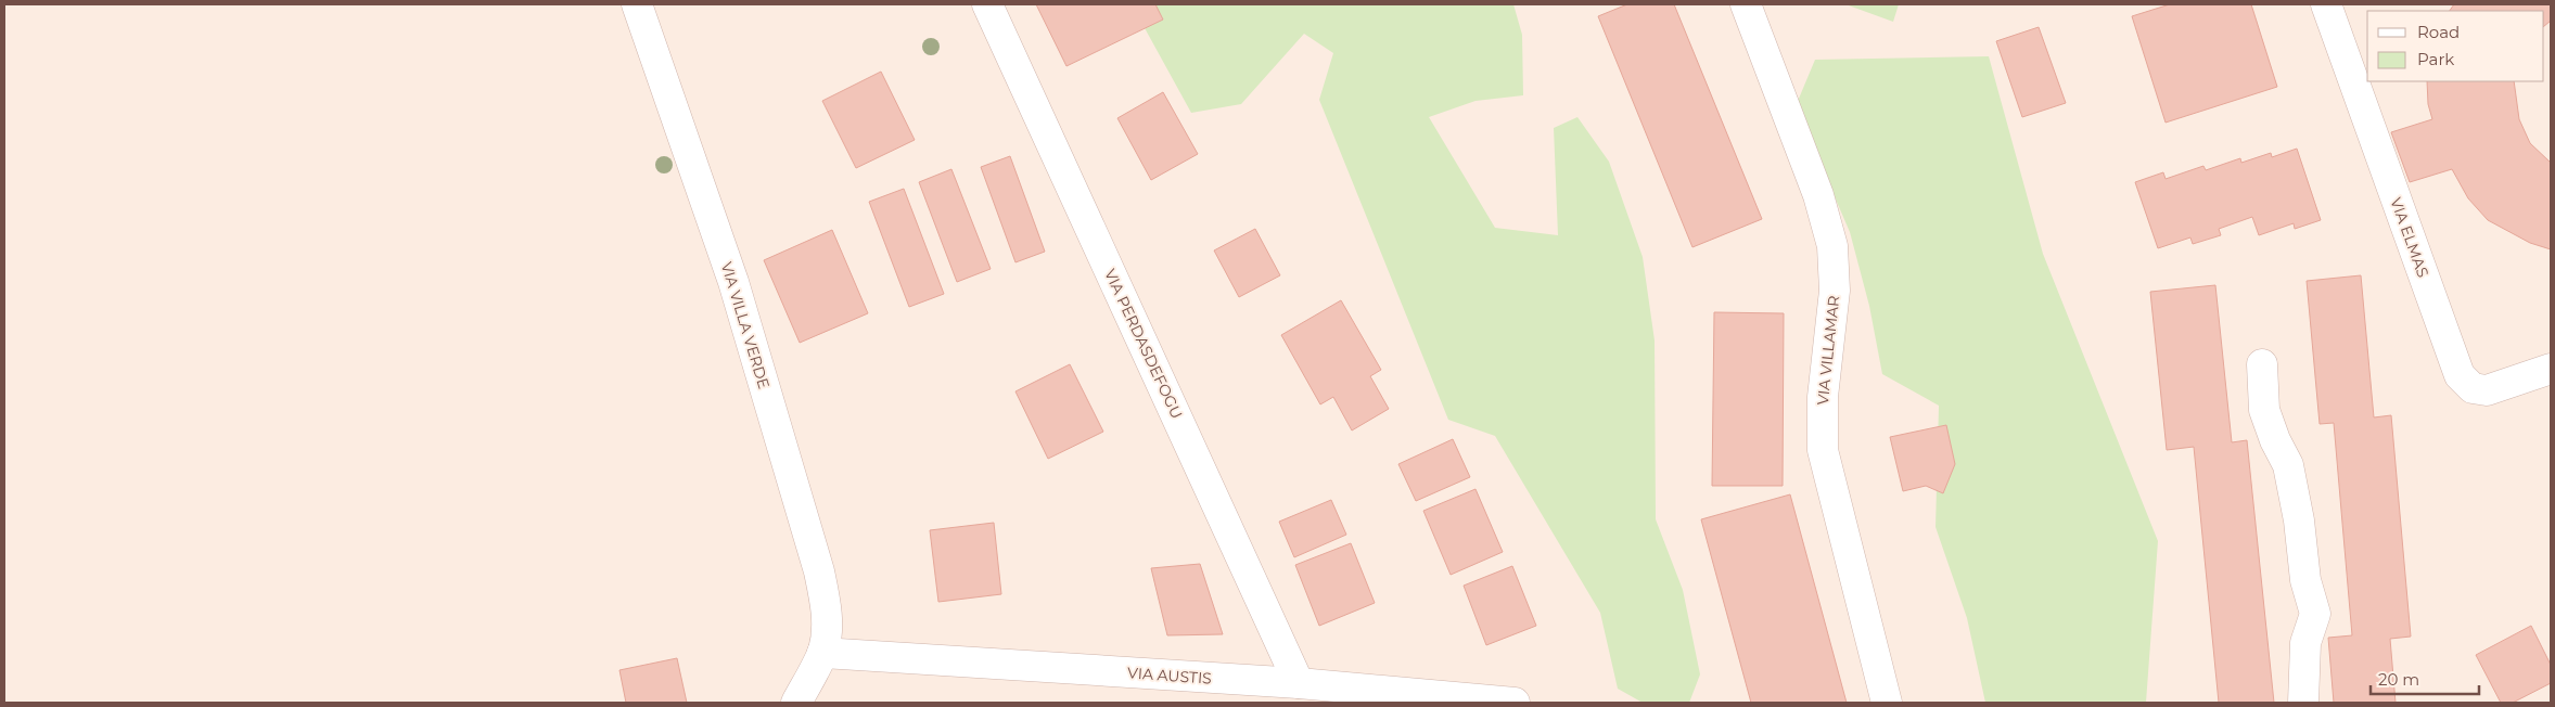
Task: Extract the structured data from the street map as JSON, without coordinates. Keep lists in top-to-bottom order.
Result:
{
  "streets": {
    "street": [
      "VIA ELMAS",
      "VIA VILLA VERDE",
      "VIA PERDASDEFOGU",
      "VIA VILLAMAR",
      "VIA AUSTIS"
    ]
  },
  "crossings": [
    ["VIA VILLA VERDE", "VIA AUSTIS"],
    ["VIA PERDASDEFOGU", "VIA AUSTIS"]
  ],
  "legend": ["Road", "Park"],
  "scale_bar": "20 m"
}
